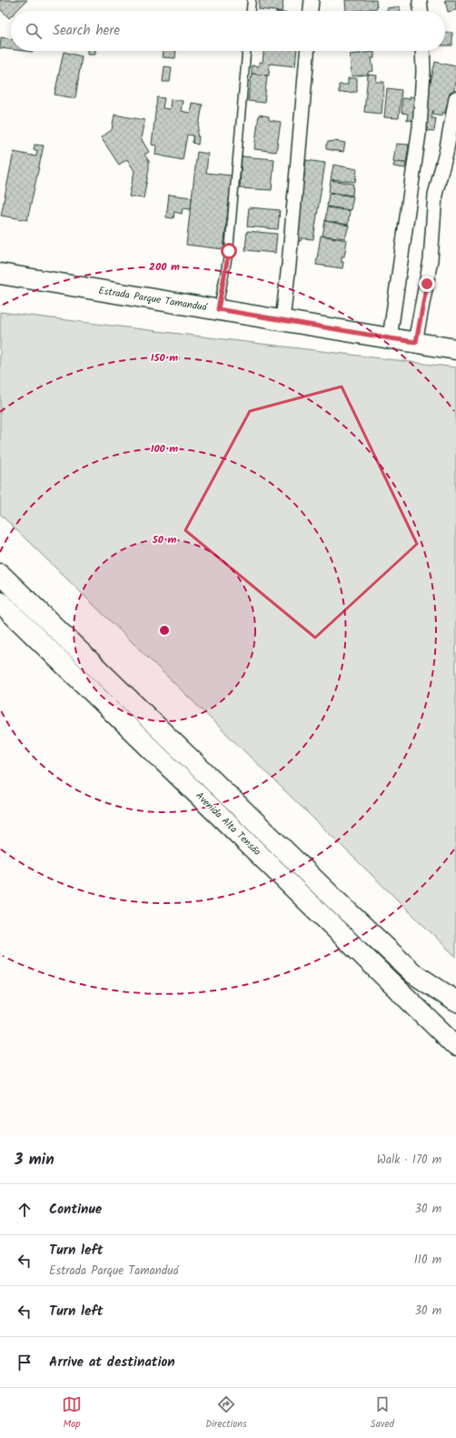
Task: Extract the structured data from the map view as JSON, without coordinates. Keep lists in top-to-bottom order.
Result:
{
  "streets": {
    "street": ["Estrada Parque Tamanduá", "Avenida Alta Tensāo"]
  },
  "page": {
    "search": "Search here",
    "heading": ["3 min", "Walk · 170 m"],
    "list": [
      ["Continue", "30 m"],
      ["Turn left", "Estrada Parque Tamanduá", "110 m"],
      ["Turn left", "30 m"],
      "Arrive at destination"
    ],
    "nav": ["Map", "Directions", "Saved"]
  },
  "rings": [
    "200 m",
    "150 m",
    "100 m",
    "50 m"
  ]
}
